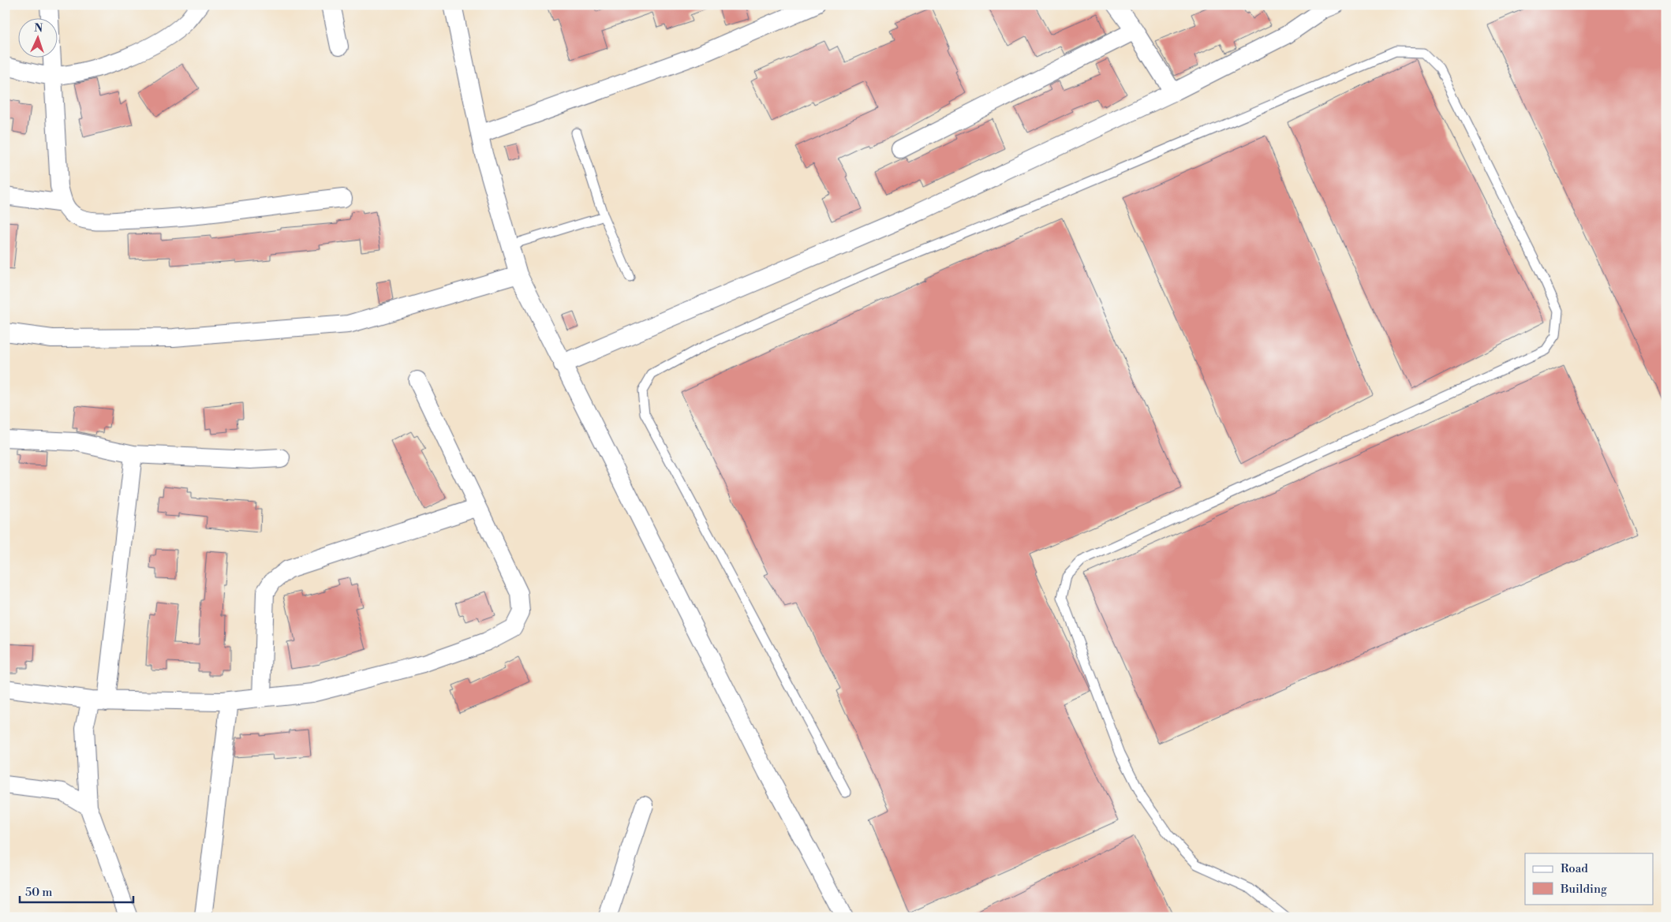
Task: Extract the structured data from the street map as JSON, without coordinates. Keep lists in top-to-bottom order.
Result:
{
  "legend": ["Road", "Building"],
  "scale_bar": "50 m",
  "north": "top"
}
